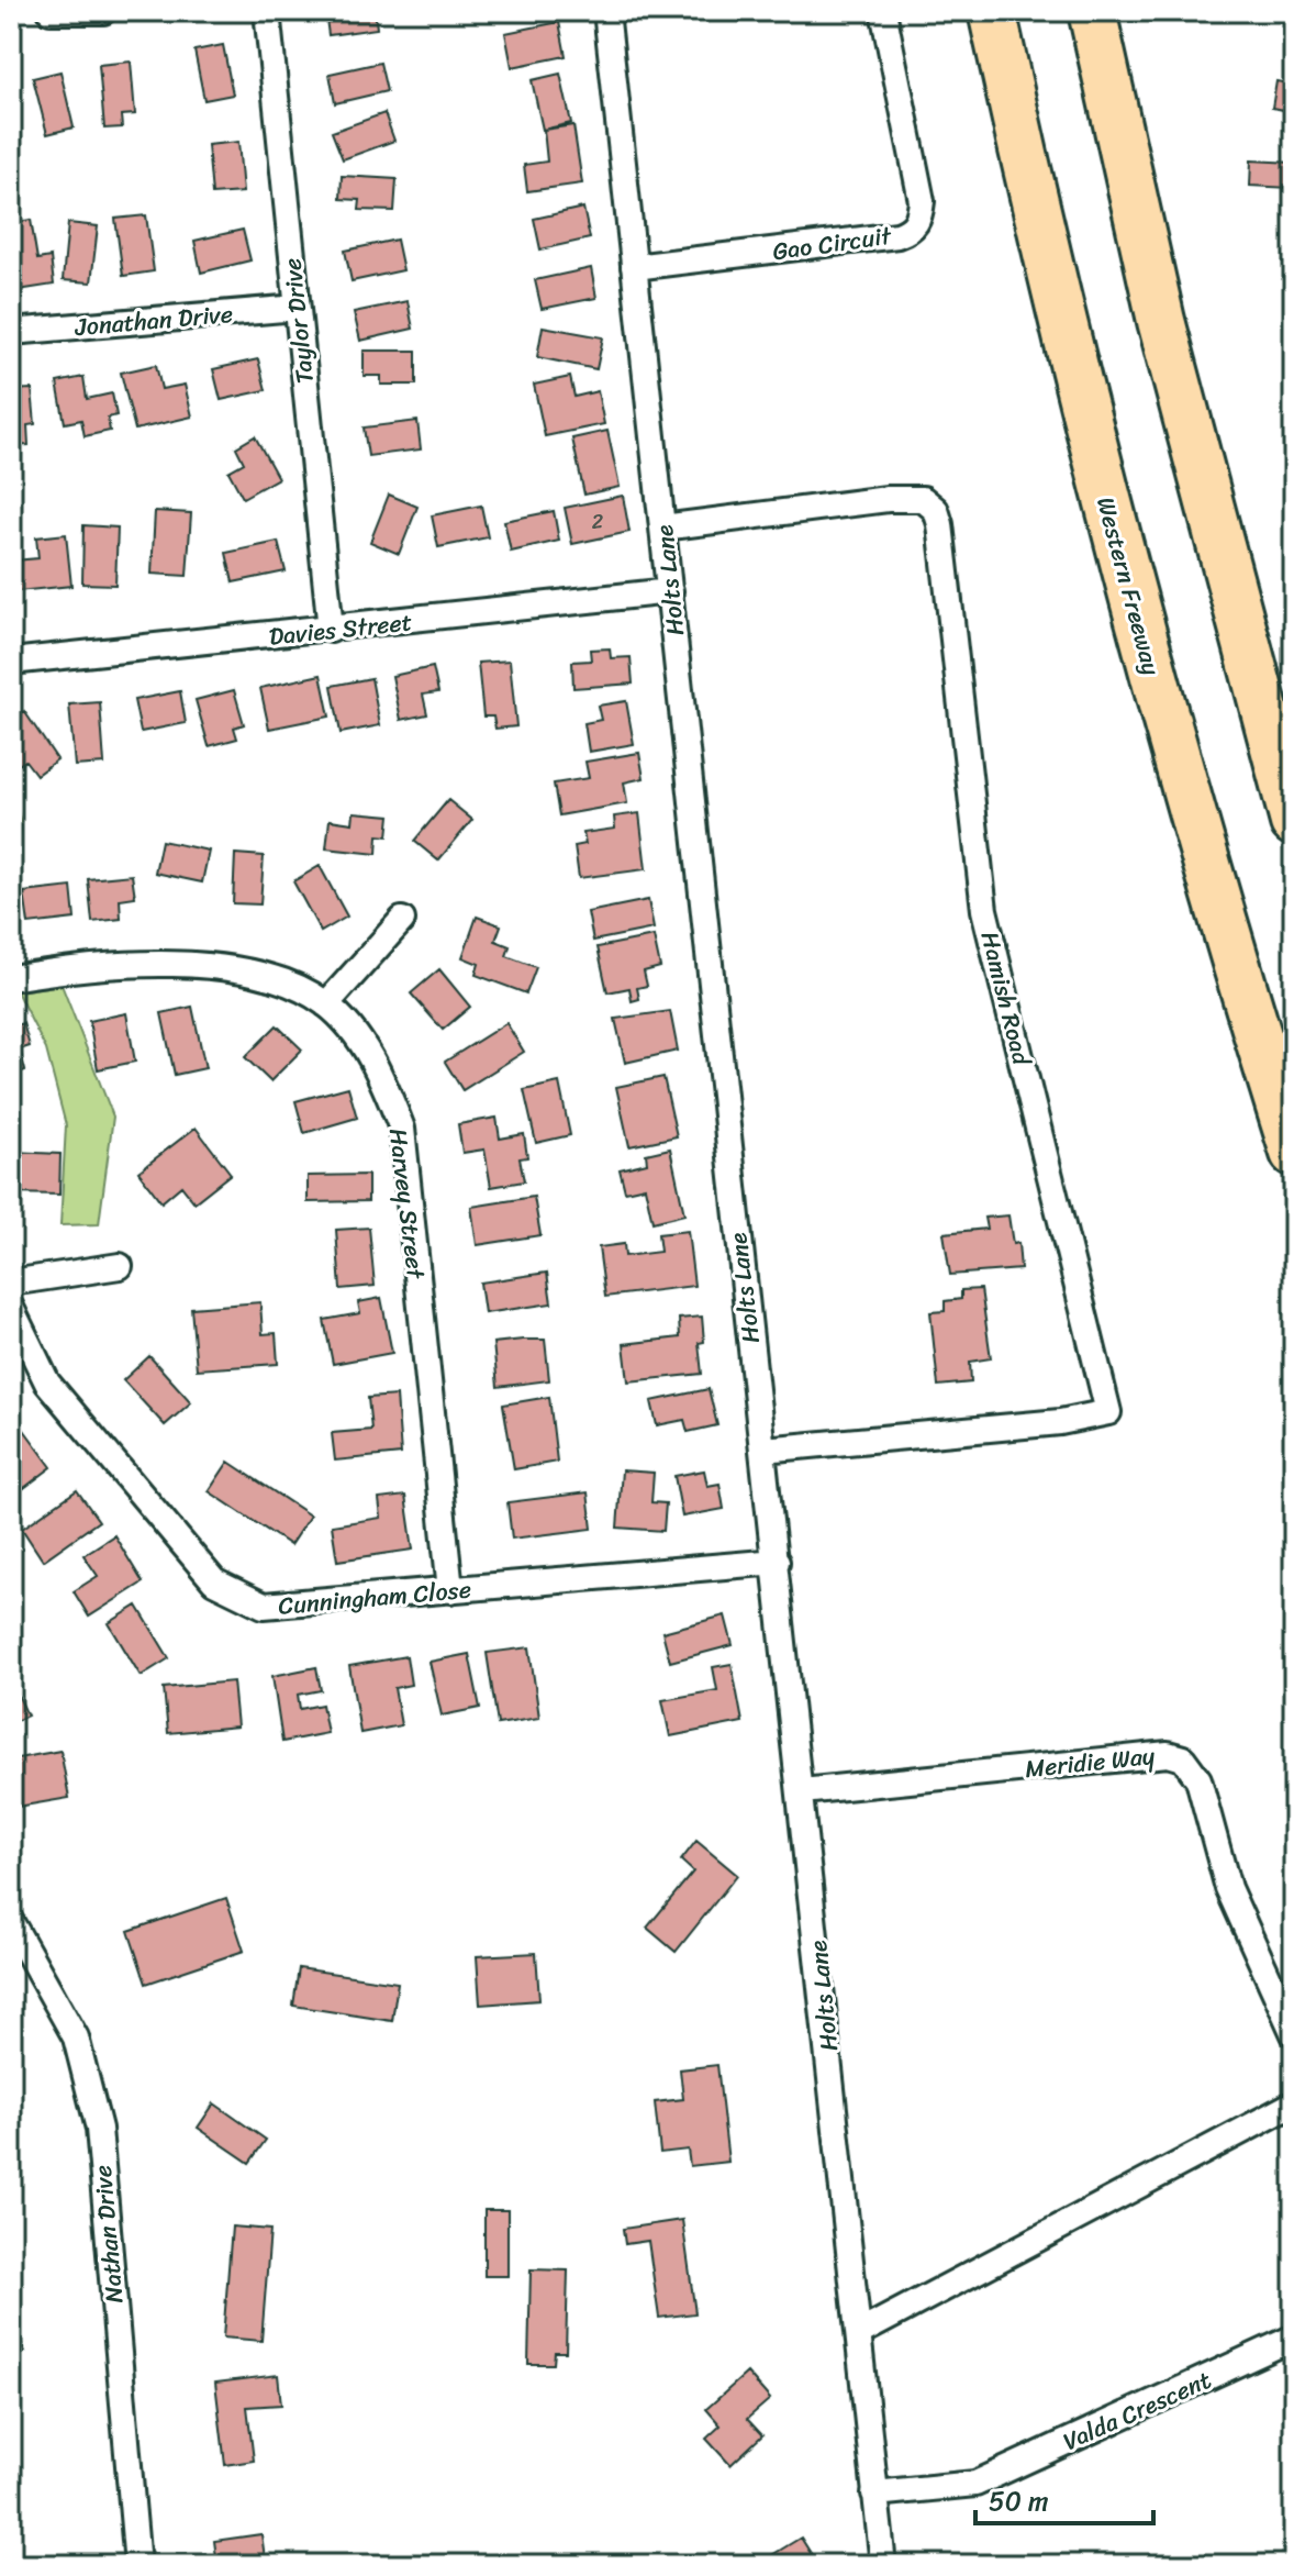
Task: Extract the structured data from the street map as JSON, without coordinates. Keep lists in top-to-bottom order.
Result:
{
  "streets": {
    "highway": ["Western Freeway"],
    "street": [
      "Gao Circuit",
      "Jonathan Drive",
      "Taylor Drive",
      "Holts Lane",
      "Davies Street",
      "Hamish Road",
      "Harvey Street",
      "Cunningham Close",
      "Meridie Way",
      "Nathan Drive",
      "Valda Crescent"
    ]
  },
  "crossings": [
    ["Gao Circuit", "Holts Lane"],
    ["Jonathan Drive", "Taylor Drive"],
    ["Taylor Drive", "Davies Street"],
    ["Holts Lane", "Davies Street"],
    ["Holts Lane", "Hamish Road"],
    ["Holts Lane", "Cunningham Close"],
    ["Holts Lane", "Meridie Way"],
    ["Holts Lane", "Valda Crescent"],
    ["Harvey Street", "Cunningham Close"]
  ],
  "house_numbers": ["2"],
  "scale_bar": "50 m"
}
